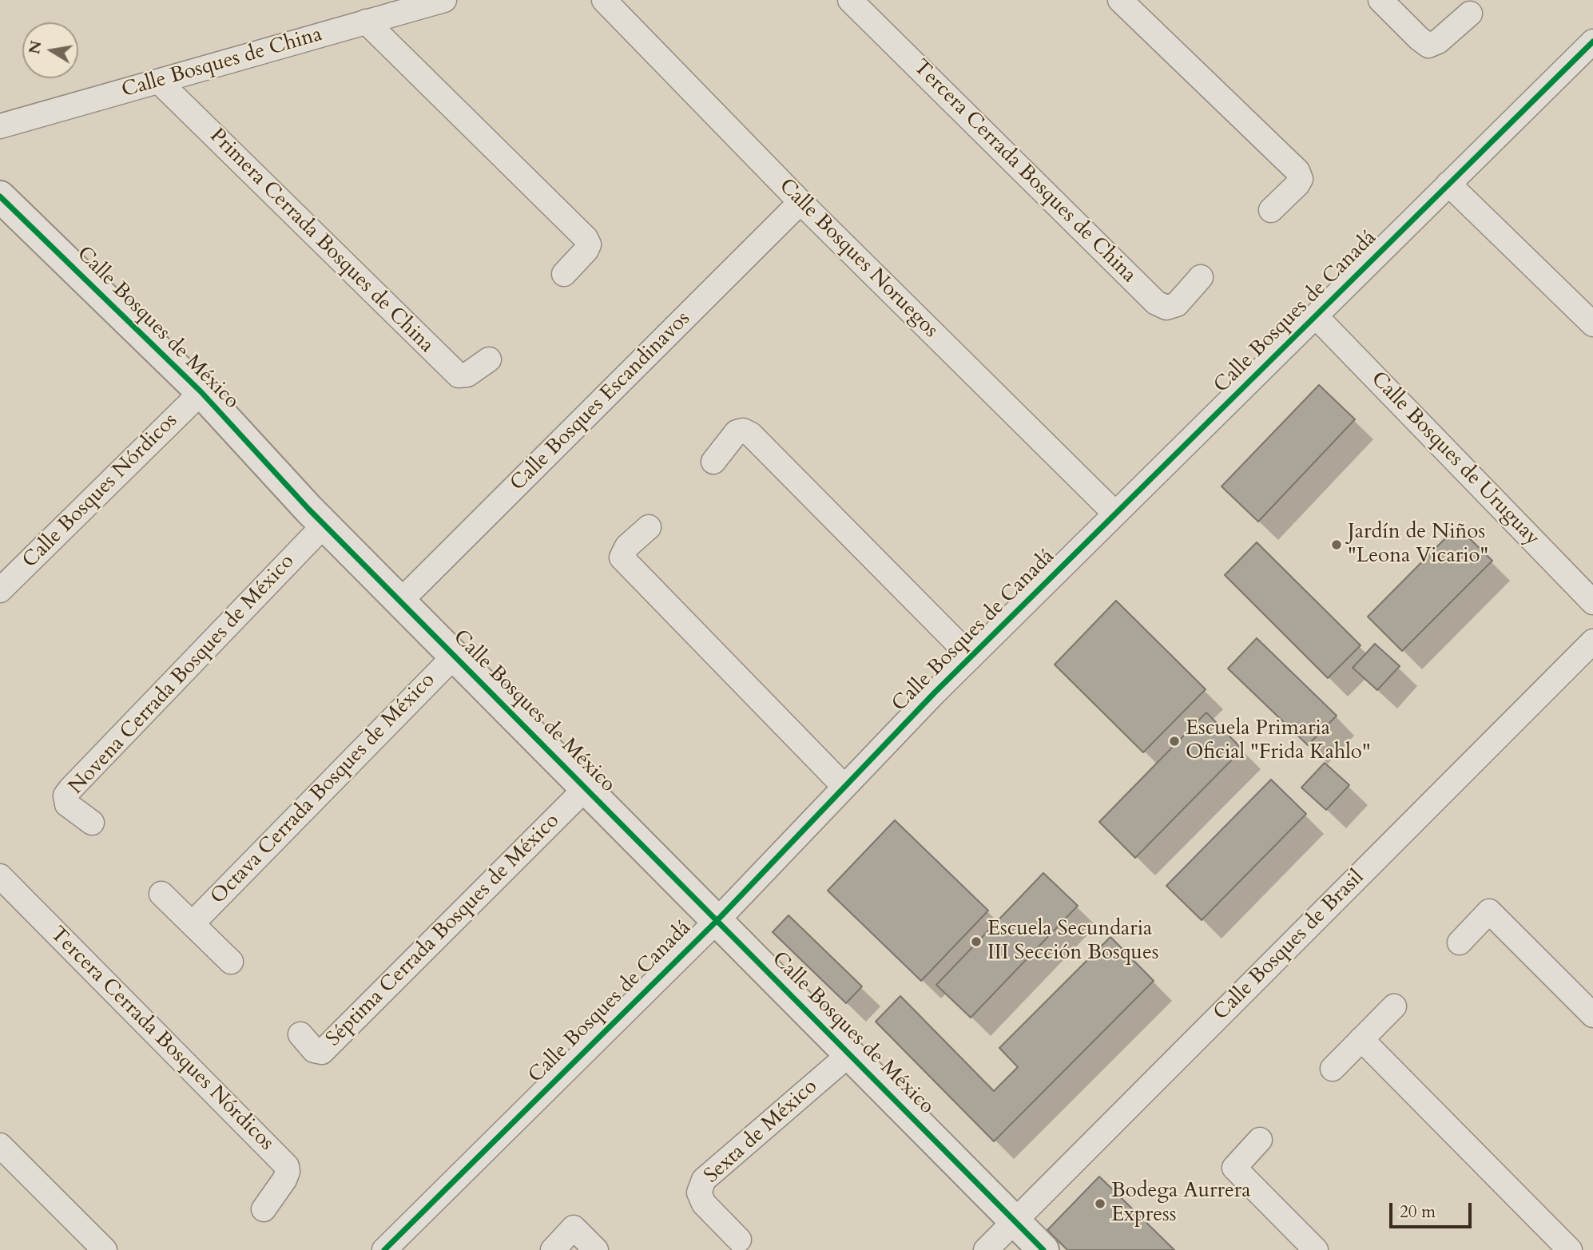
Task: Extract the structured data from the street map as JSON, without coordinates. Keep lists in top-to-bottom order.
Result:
{
  "streets": {
    "street": [
      "Calle Bosques de China",
      "Tercera Cerrada Bosques de China",
      "Primera Cerrada Bosques de China",
      "Calle Bosques Noruegos",
      "Calle Bosques de Canadá",
      "Calle Bosques de México",
      "Calle Bosques Escandinavos",
      "Calle Bosques de Uruguay",
      "Calle Bosques Nórdicos",
      "Novena Cerrada Bosques de México",
      "Octava Cerrada Bosques de México",
      "Séptima Cerrada Bosques de México",
      "Calle Bosques de Brasil",
      "Tercera Cerrada Bosques Nórdicos",
      "Sexta de México"
    ]
  },
  "crossings": [
    ["Calle Bosques de China", "Primera Cerrada Bosques de China"],
    ["Calle Bosques Noruegos", "Calle Bosques de Canadá"],
    ["Calle Bosques Noruegos", "Calle Bosques Escandinavos"],
    ["Calle Bosques de Canadá", "Calle Bosques de México"],
    ["Calle Bosques de Canadá", "Calle Bosques de Uruguay"],
    ["Calle Bosques de México", "Calle Bosques Escandinavos"],
    ["Calle Bosques de México", "Calle Bosques Nórdicos"],
    ["Calle Bosques de México", "Novena Cerrada Bosques de México"],
    ["Calle Bosques de México", "Octava Cerrada Bosques de México"],
    ["Calle Bosques de México", "Séptima Cerrada Bosques de México"],
    ["Calle Bosques de México", "Calle Bosques de Brasil"],
    ["Calle Bosques de México", "Sexta de México"]
  ],
  "places": [
    "Jardín de Niños \"Leona Vicario\"",
    "Escuela Primaria Oficial \"Frida Kahlo\"",
    "Escuela Secundaria III Sección Bosques",
    "Bodega Aurrera Express"
  ],
  "scale_bar": "20 m",
  "north": "left"
}
